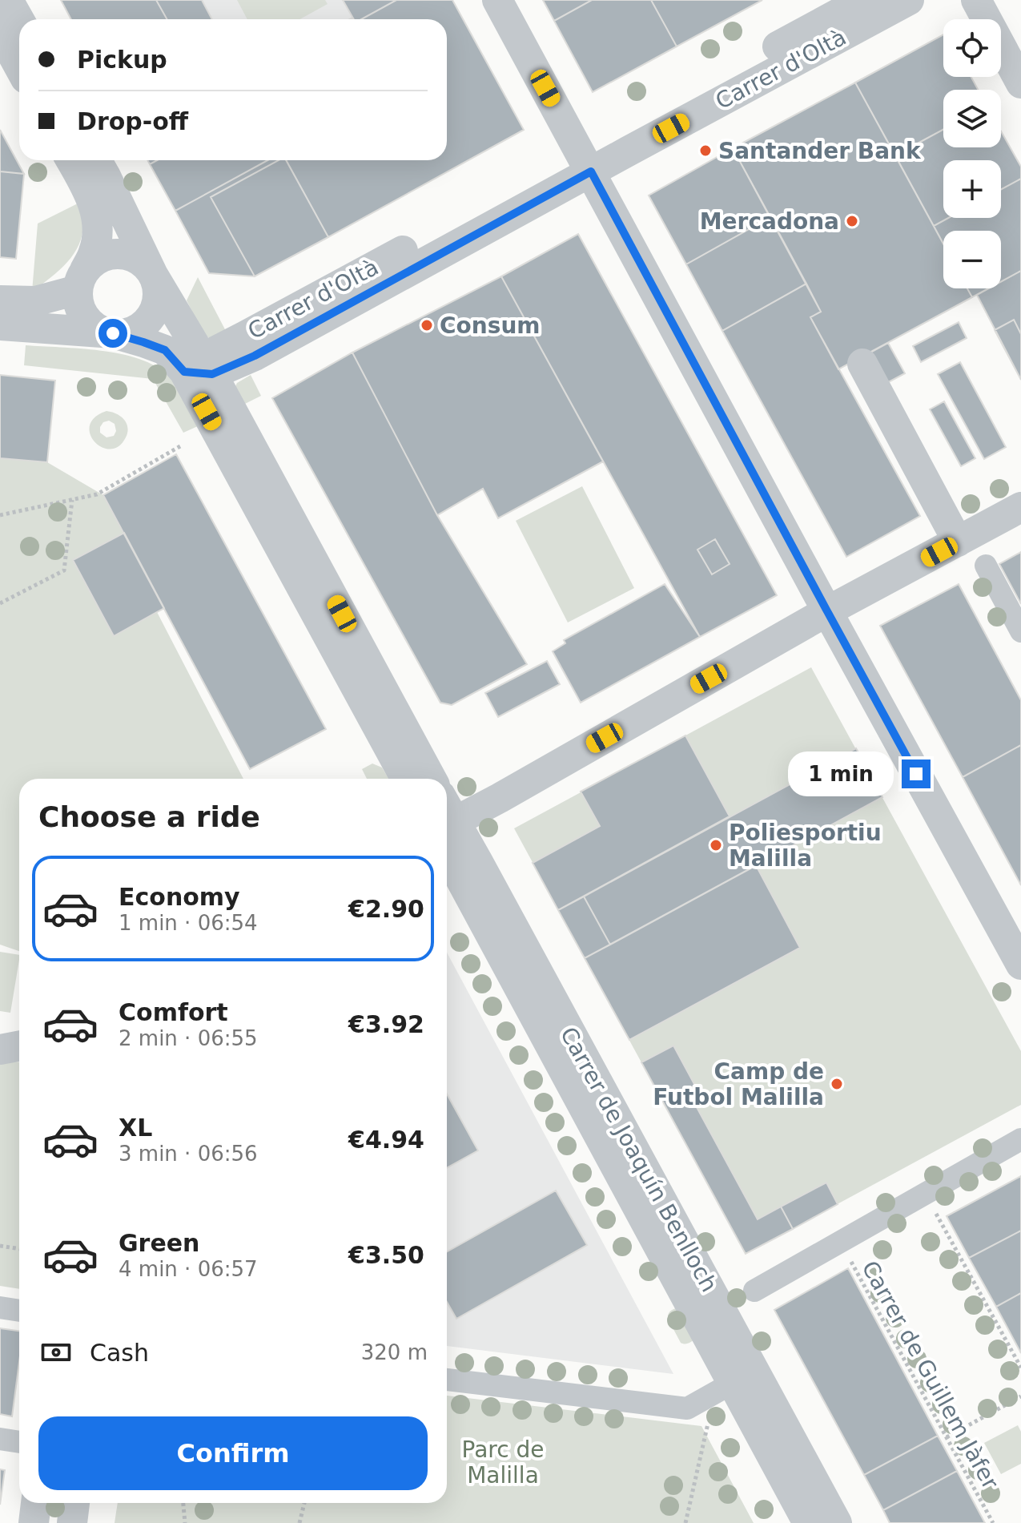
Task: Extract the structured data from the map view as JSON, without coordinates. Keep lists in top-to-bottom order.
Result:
{
  "streets": {
    "street": ["Carrer d'Oltà", "Carrer de Joaquín Benlloch"],
    "path": ["Carrer de Guillem Jàfer"]
  },
  "parks": ["Parc de Malilla"],
  "places": [
    "Santander Bank",
    "Mercadona",
    "Consum",
    "Poliesportiu Malilla",
    "Camp de Futbol Malilla"
  ],
  "page": {
    "map_buttons": ["+", "−"],
    "banner": ["Pickup", "Drop-off"],
    "bubble": "1 min",
    "heading": "Choose a ride",
    "list": [
      {
        "name": "Economy",
        "note": "1 min · 06:54",
        "value": "€2.90"
      },
      {
        "name": "Comfort",
        "note": "2 min · 06:55",
        "value": "€3.92"
      },
      {
        "name": "XL",
        "note": "3 min · 06:56",
        "value": "€4.94"
      },
      {
        "name": "Green",
        "note": "4 min · 06:57",
        "value": "€3.50"
      }
    ],
    "pay": ["Cash", "320 m"],
    "buttons": "Confirm"
  }
}
